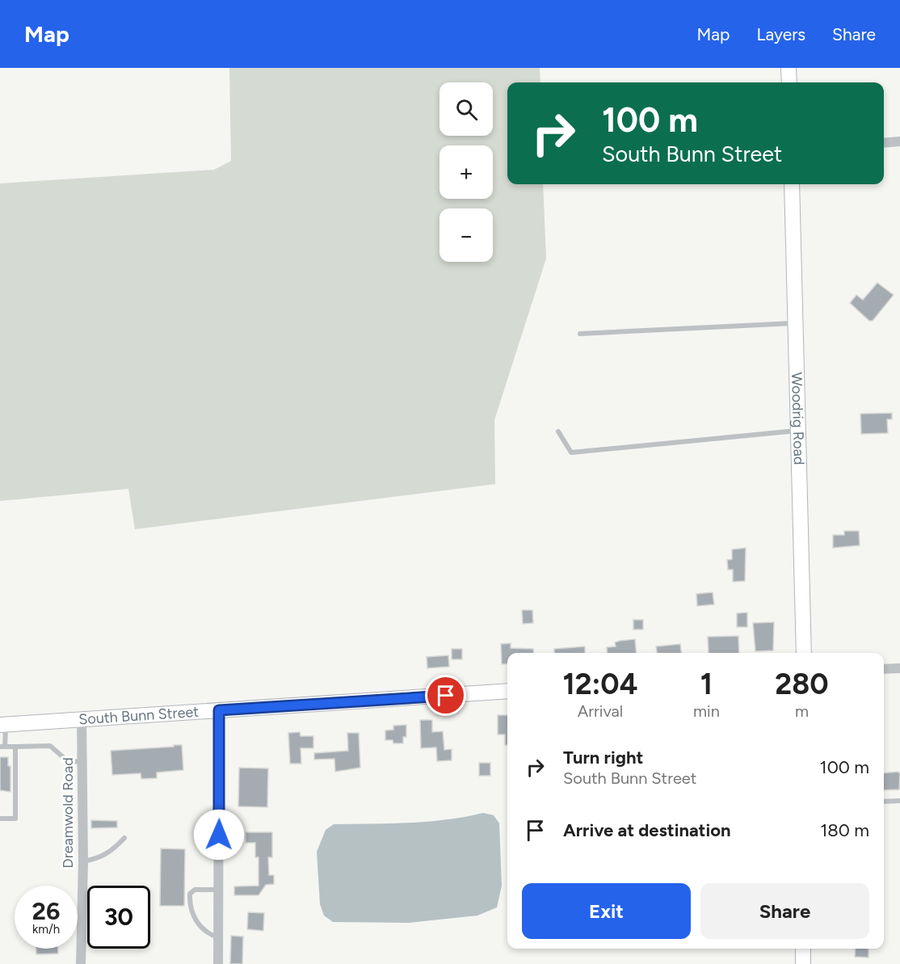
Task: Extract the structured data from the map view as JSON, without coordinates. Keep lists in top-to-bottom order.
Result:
{
  "streets": {
    "street": ["Woodrig Road", "South Bunn Street", "Dreamwold Road"]
  },
  "crossings": [
    ["South Bunn Street", "Dreamwold Road"]
  ],
  "page": {
    "header": "Map",
    "nav": ["Map", "Layers", "Share"],
    "map_buttons": ["+", "−"],
    "turn": ["100 m", "South Bunn Street"],
    "eta": [
      "12:04",
      "Arrival",
      "1",
      "min",
      "280",
      "m"
    ],
    "list": [
      {
        "name": "Turn right",
        "note": "South Bunn Street",
        "value": "100 m"
      },
      {
        "name": "Arrive at destination",
        "value": "180 m"
      }
    ],
    "buttons": ["Exit", "Share"],
    "speed": "26 km/h",
    "limit": "30"
  }
}
